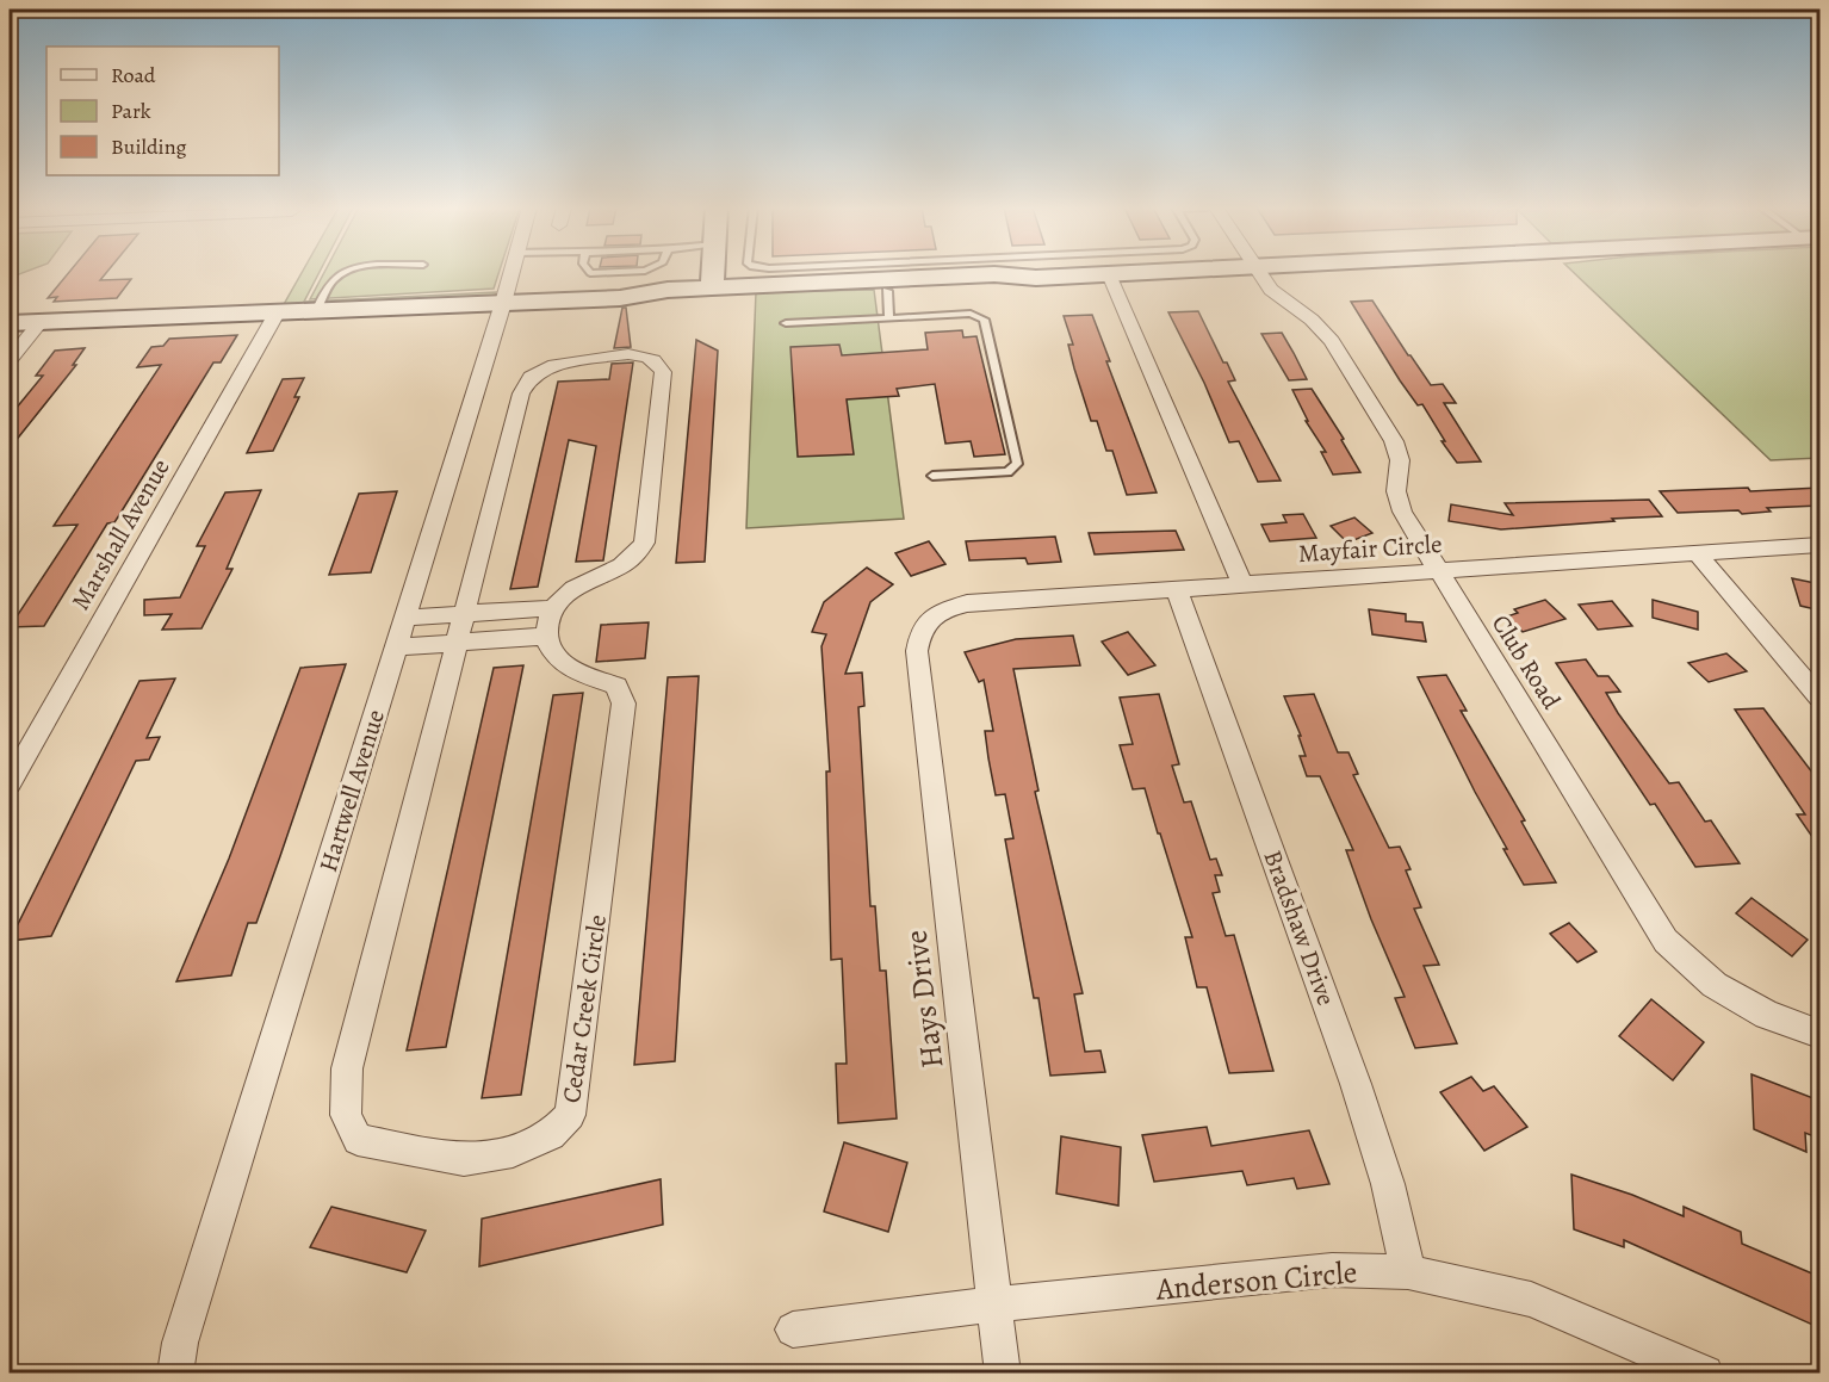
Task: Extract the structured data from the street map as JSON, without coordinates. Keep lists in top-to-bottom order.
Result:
{
  "streets": {
    "street": [
      "Marshall Avenue",
      "Mayfair Circle",
      "Club Road",
      "Hartwell Avenue",
      "Bradshaw Drive",
      "Hays Drive",
      "Cedar Creek Circle",
      "Anderson Circle"
    ]
  },
  "crossings": [
    ["Mayfair Circle", "Club Road"],
    ["Mayfair Circle", "Bradshaw Drive"],
    ["Mayfair Circle", "Hays Drive"],
    ["Bradshaw Drive", "Anderson Circle"],
    ["Hays Drive", "Anderson Circle"]
  ],
  "legend": ["Road", "Park", "Building"]
}
